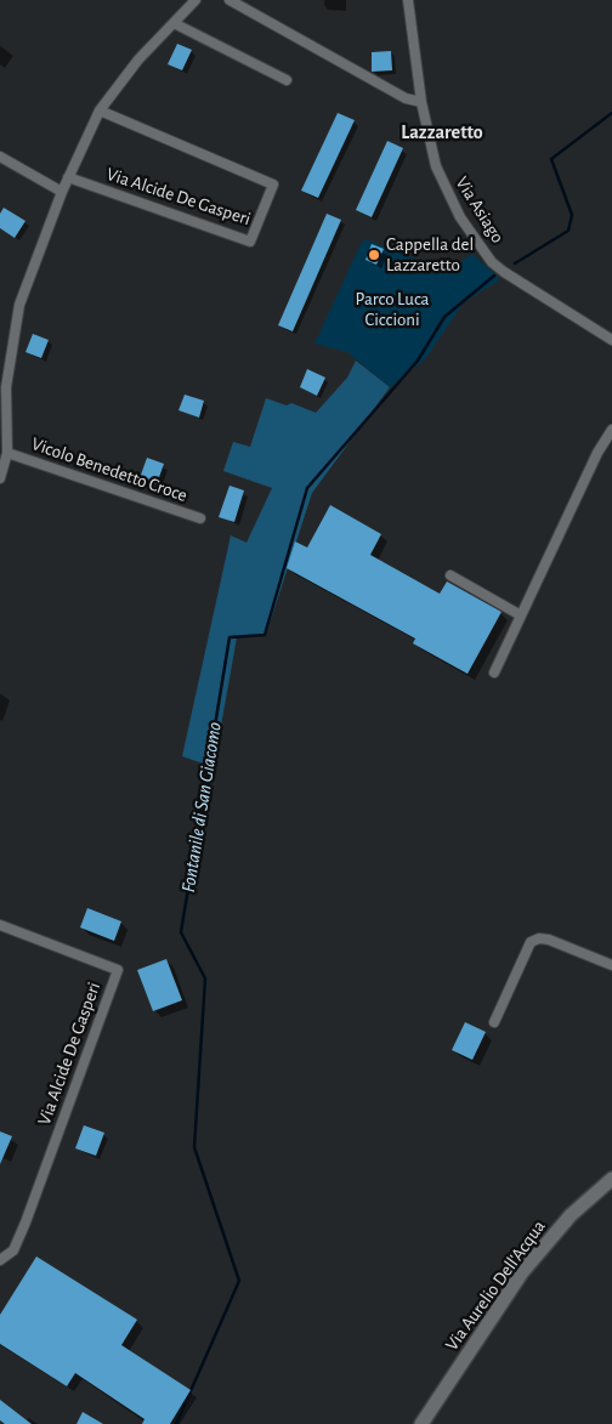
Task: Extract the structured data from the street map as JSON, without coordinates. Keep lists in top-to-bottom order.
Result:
{
  "streets": {
    "street": [
      "Via Alcide De Gasperi",
      "Via Asiago",
      "Vicolo Benedetto Croce",
      "Via Aurelio Dell'Acqua"
    ]
  },
  "districts": ["Lazzaretto"],
  "water": ["Fontanile di San Giacomo"],
  "parks": ["Parco Luca Ciccioni"],
  "places": ["Cappella del Lazzaretto"]
}
